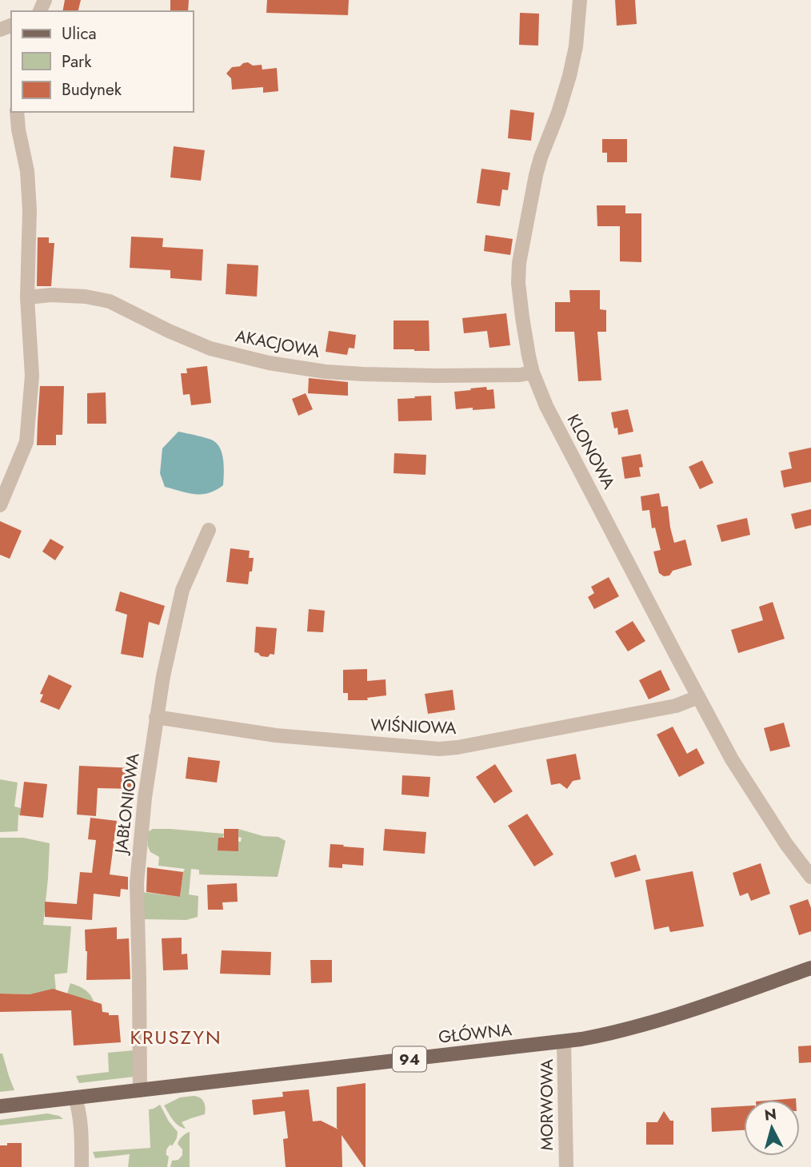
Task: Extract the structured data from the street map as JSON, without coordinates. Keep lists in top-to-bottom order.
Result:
{
  "streets": {
    "main road": ["GŁÓWNA", "94"],
    "street": [
      "AKACJOWA",
      "KLONOWA",
      "WIŚNIOWA",
      "JABŁONIOWA",
      "MORWOWA"
    ]
  },
  "crossings": [
    ["AKACJOWA", "KLONOWA"],
    ["KLONOWA", "WIŚNIOWA"],
    ["WIŚNIOWA", "JABŁONIOWA"],
    ["JABŁONIOWA", "GŁÓWNA"],
    ["GŁÓWNA", "MORWOWA"]
  ],
  "districts": ["KRUSZYN"],
  "legend": ["Ulica", "Park", "Budynek"],
  "north": "top"
}
